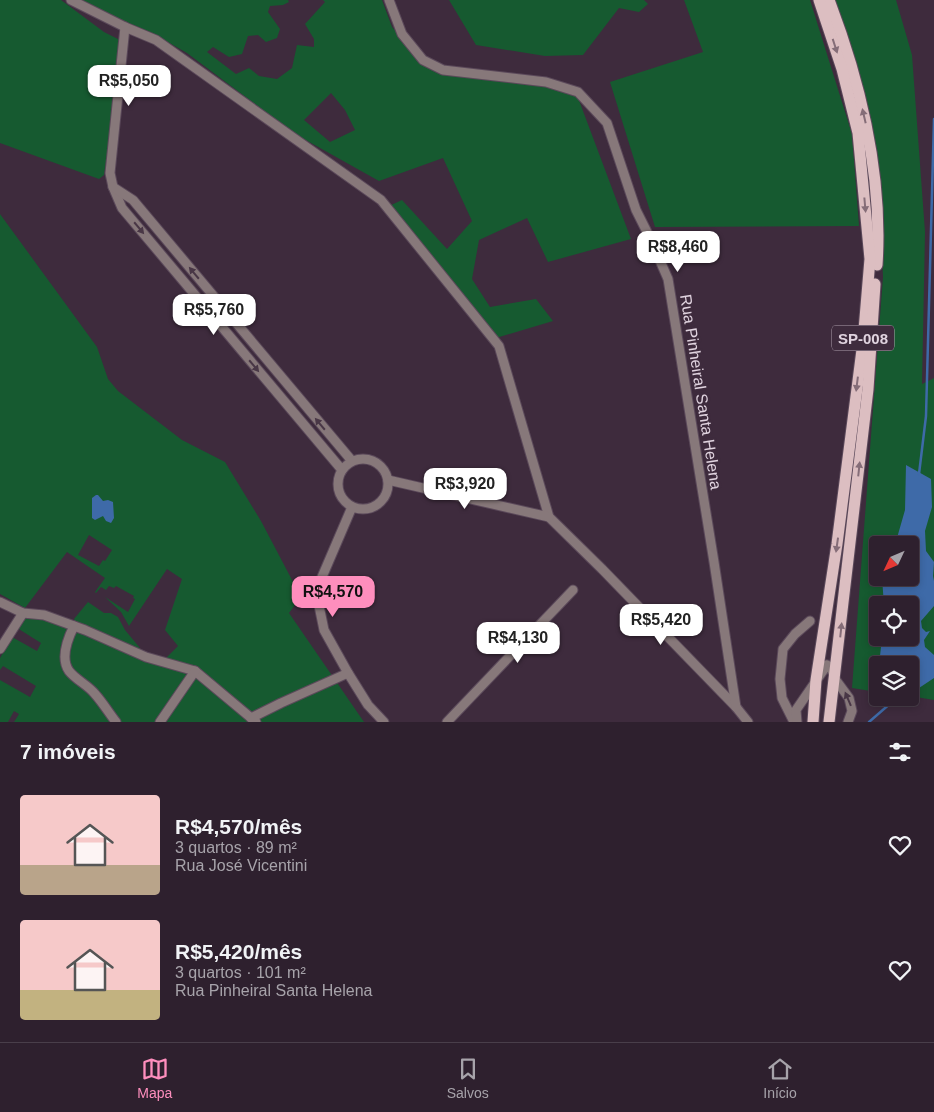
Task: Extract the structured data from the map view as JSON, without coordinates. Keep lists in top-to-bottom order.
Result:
{
  "streets": {
    "main road": ["SP-008"],
    "street": ["Rua Pinheiral Santa Helena"]
  },
  "north": "bottom left",
  "page": {
    "price": [
      "R$5,050",
      "R$8,460",
      "R$5,760",
      "R$3,920",
      "R$4,570",
      "R$5,420",
      "R$4,130"
    ],
    "heading": "7 imóveis",
    "list": [
      {
        "name": "R$4,570/mês",
        "note": "3 quartos · 89 m² · Rua José Vicentini"
      },
      {
        "name": "R$5,420/mês",
        "note": "3 quartos · 101 m² · Rua Pinheiral Santa Helena"
      }
    ],
    "tabs": ["Mapa", "Salvos", "Início"]
  }
}
